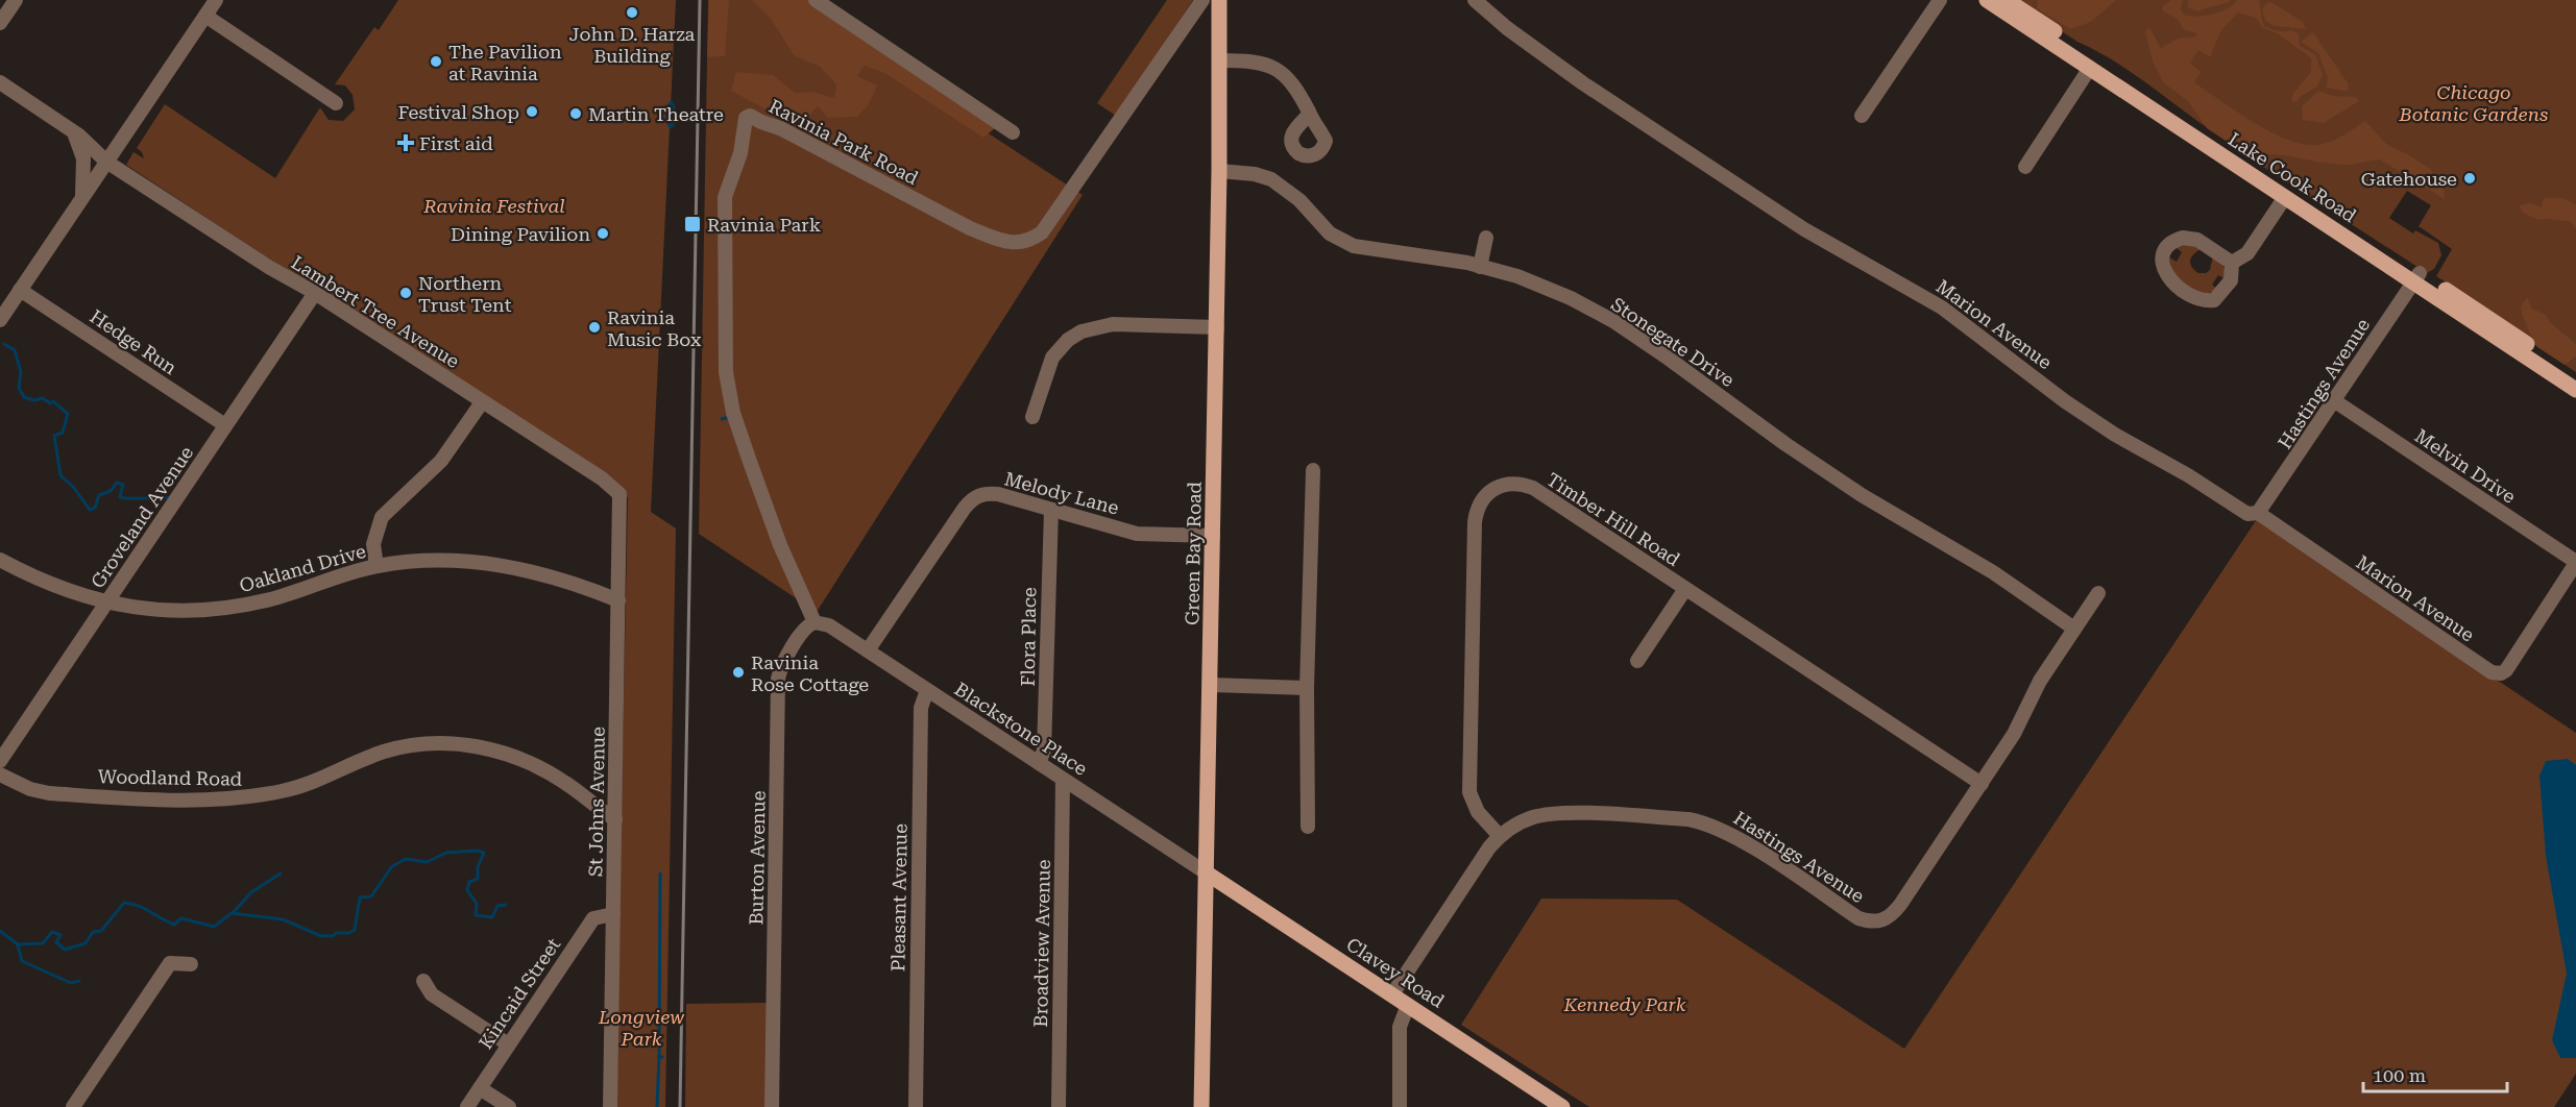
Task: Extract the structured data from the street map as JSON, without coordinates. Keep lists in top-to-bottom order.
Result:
{
  "streets": {
    "main road": ["Lake Cook Road", "Green Bay Road", "Clavey Road"],
    "street": [
      "Ravinia Park Road",
      "Lambert Tree Avenue",
      "Marion Avenue",
      "Hedge Run",
      "Stonegate Drive",
      "Hastings Avenue",
      "Melvin Drive",
      "Melody Lane",
      "Groveland Avenue",
      "Timber Hill Road",
      "Oakland Drive",
      "Flora Place",
      "Blackstone Place",
      "Woodland Road",
      "St Johns Avenue",
      "Burton Avenue",
      "Pleasant Avenue",
      "Broadview Avenue",
      "Kincaid Street"
    ]
  },
  "crossings": [
    ["Ravinia Park Road", "Blackstone Place"],
    ["Ravinia Park Road", "Burton Avenue"],
    ["Lake Cook Road", "Hastings Avenue"],
    ["Lambert Tree Avenue", "Groveland Avenue"],
    ["Lambert Tree Avenue", "St Johns Avenue"],
    ["Marion Avenue", "Hastings Avenue"],
    ["Marion Avenue", "Melvin Drive"],
    ["Hedge Run", "Groveland Avenue"],
    ["Stonegate Drive", "Hastings Avenue"],
    ["Stonegate Drive", "Green Bay Road"],
    ["Hastings Avenue", "Melvin Drive"],
    ["Hastings Avenue", "Timber Hill Road"],
    ["Hastings Avenue", "Clavey Road"],
    ["Melody Lane", "Green Bay Road"],
    ["Melody Lane", "Flora Place"],
    ["Melody Lane", "Blackstone Place"],
    ["Groveland Avenue", "Oakland Drive"],
    ["Green Bay Road", "Blackstone Place"],
    ["Green Bay Road", "Clavey Road"],
    ["Oakland Drive", "St Johns Avenue"],
    ["Flora Place", "Blackstone Place"],
    ["Blackstone Place", "Burton Avenue"],
    ["Blackstone Place", "Pleasant Avenue"],
    ["Blackstone Place", "Broadview Avenue"],
    ["Blackstone Place", "Clavey Road"],
    ["Woodland Road", "St Johns Avenue"],
    ["St Johns Avenue", "Kincaid Street"]
  ],
  "parks": [
    "Chicago Botanic Gardens",
    "Ravinia Festival",
    "Kennedy Park",
    "Longview Park"
  ],
  "places": {
    "other": [
      "John D. Harza Building",
      "The Pavilion at Ravinia",
      "Festival Shop",
      "Martin Theatre",
      "Gatehouse",
      "Dining Pavilion",
      "Northern Trust Tent",
      "Ravinia Music Box",
      "Ravinia Rose Cottage"
    ],
    "health": ["First aid"],
    "transit": ["Ravinia Park"]
  },
  "scale_bar": "100 m"
}
